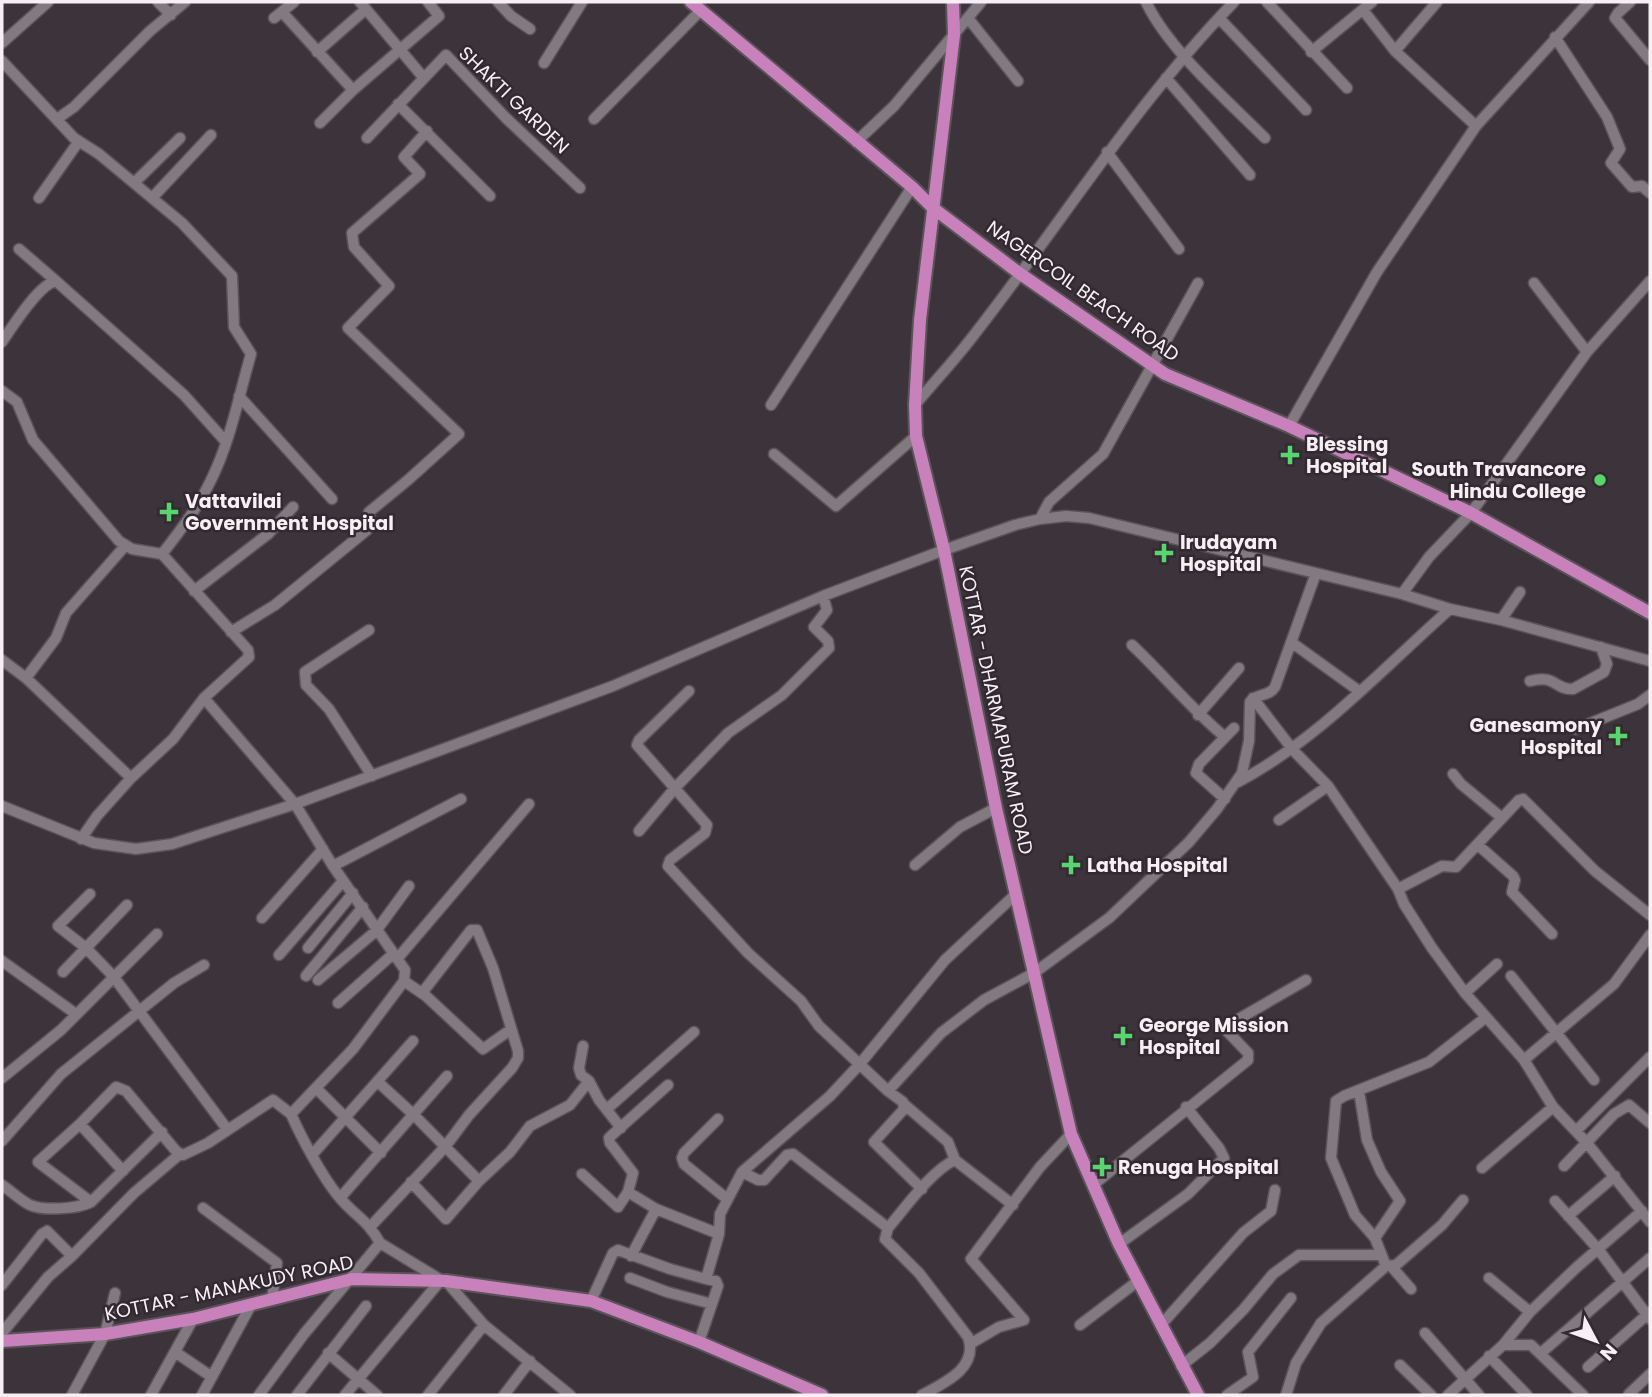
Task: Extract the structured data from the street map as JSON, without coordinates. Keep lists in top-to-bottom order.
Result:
{
  "streets": {
    "main road": ["NAGERCOIL BEACH ROAD", "KOTTAR - DHARMAPURAM ROAD", "KOTTAR - MANAKUDY ROAD"],
    "street": ["SHAKTI GARDEN"]
  },
  "crossings": [
    ["NAGERCOIL BEACH ROAD", "KOTTAR - DHARMAPURAM ROAD"]
  ],
  "places": {
    "health": [
      "Blessing Hospital",
      "Vattavilai Government Hospital",
      "Irudayam Hospital",
      "Ganesamony Hospital",
      "Latha Hospital",
      "George Mission Hospital",
      "Renuga Hospital"
    ],
    "other": ["South Travancore Hindu College"]
  },
  "north": "bottom right"
}
